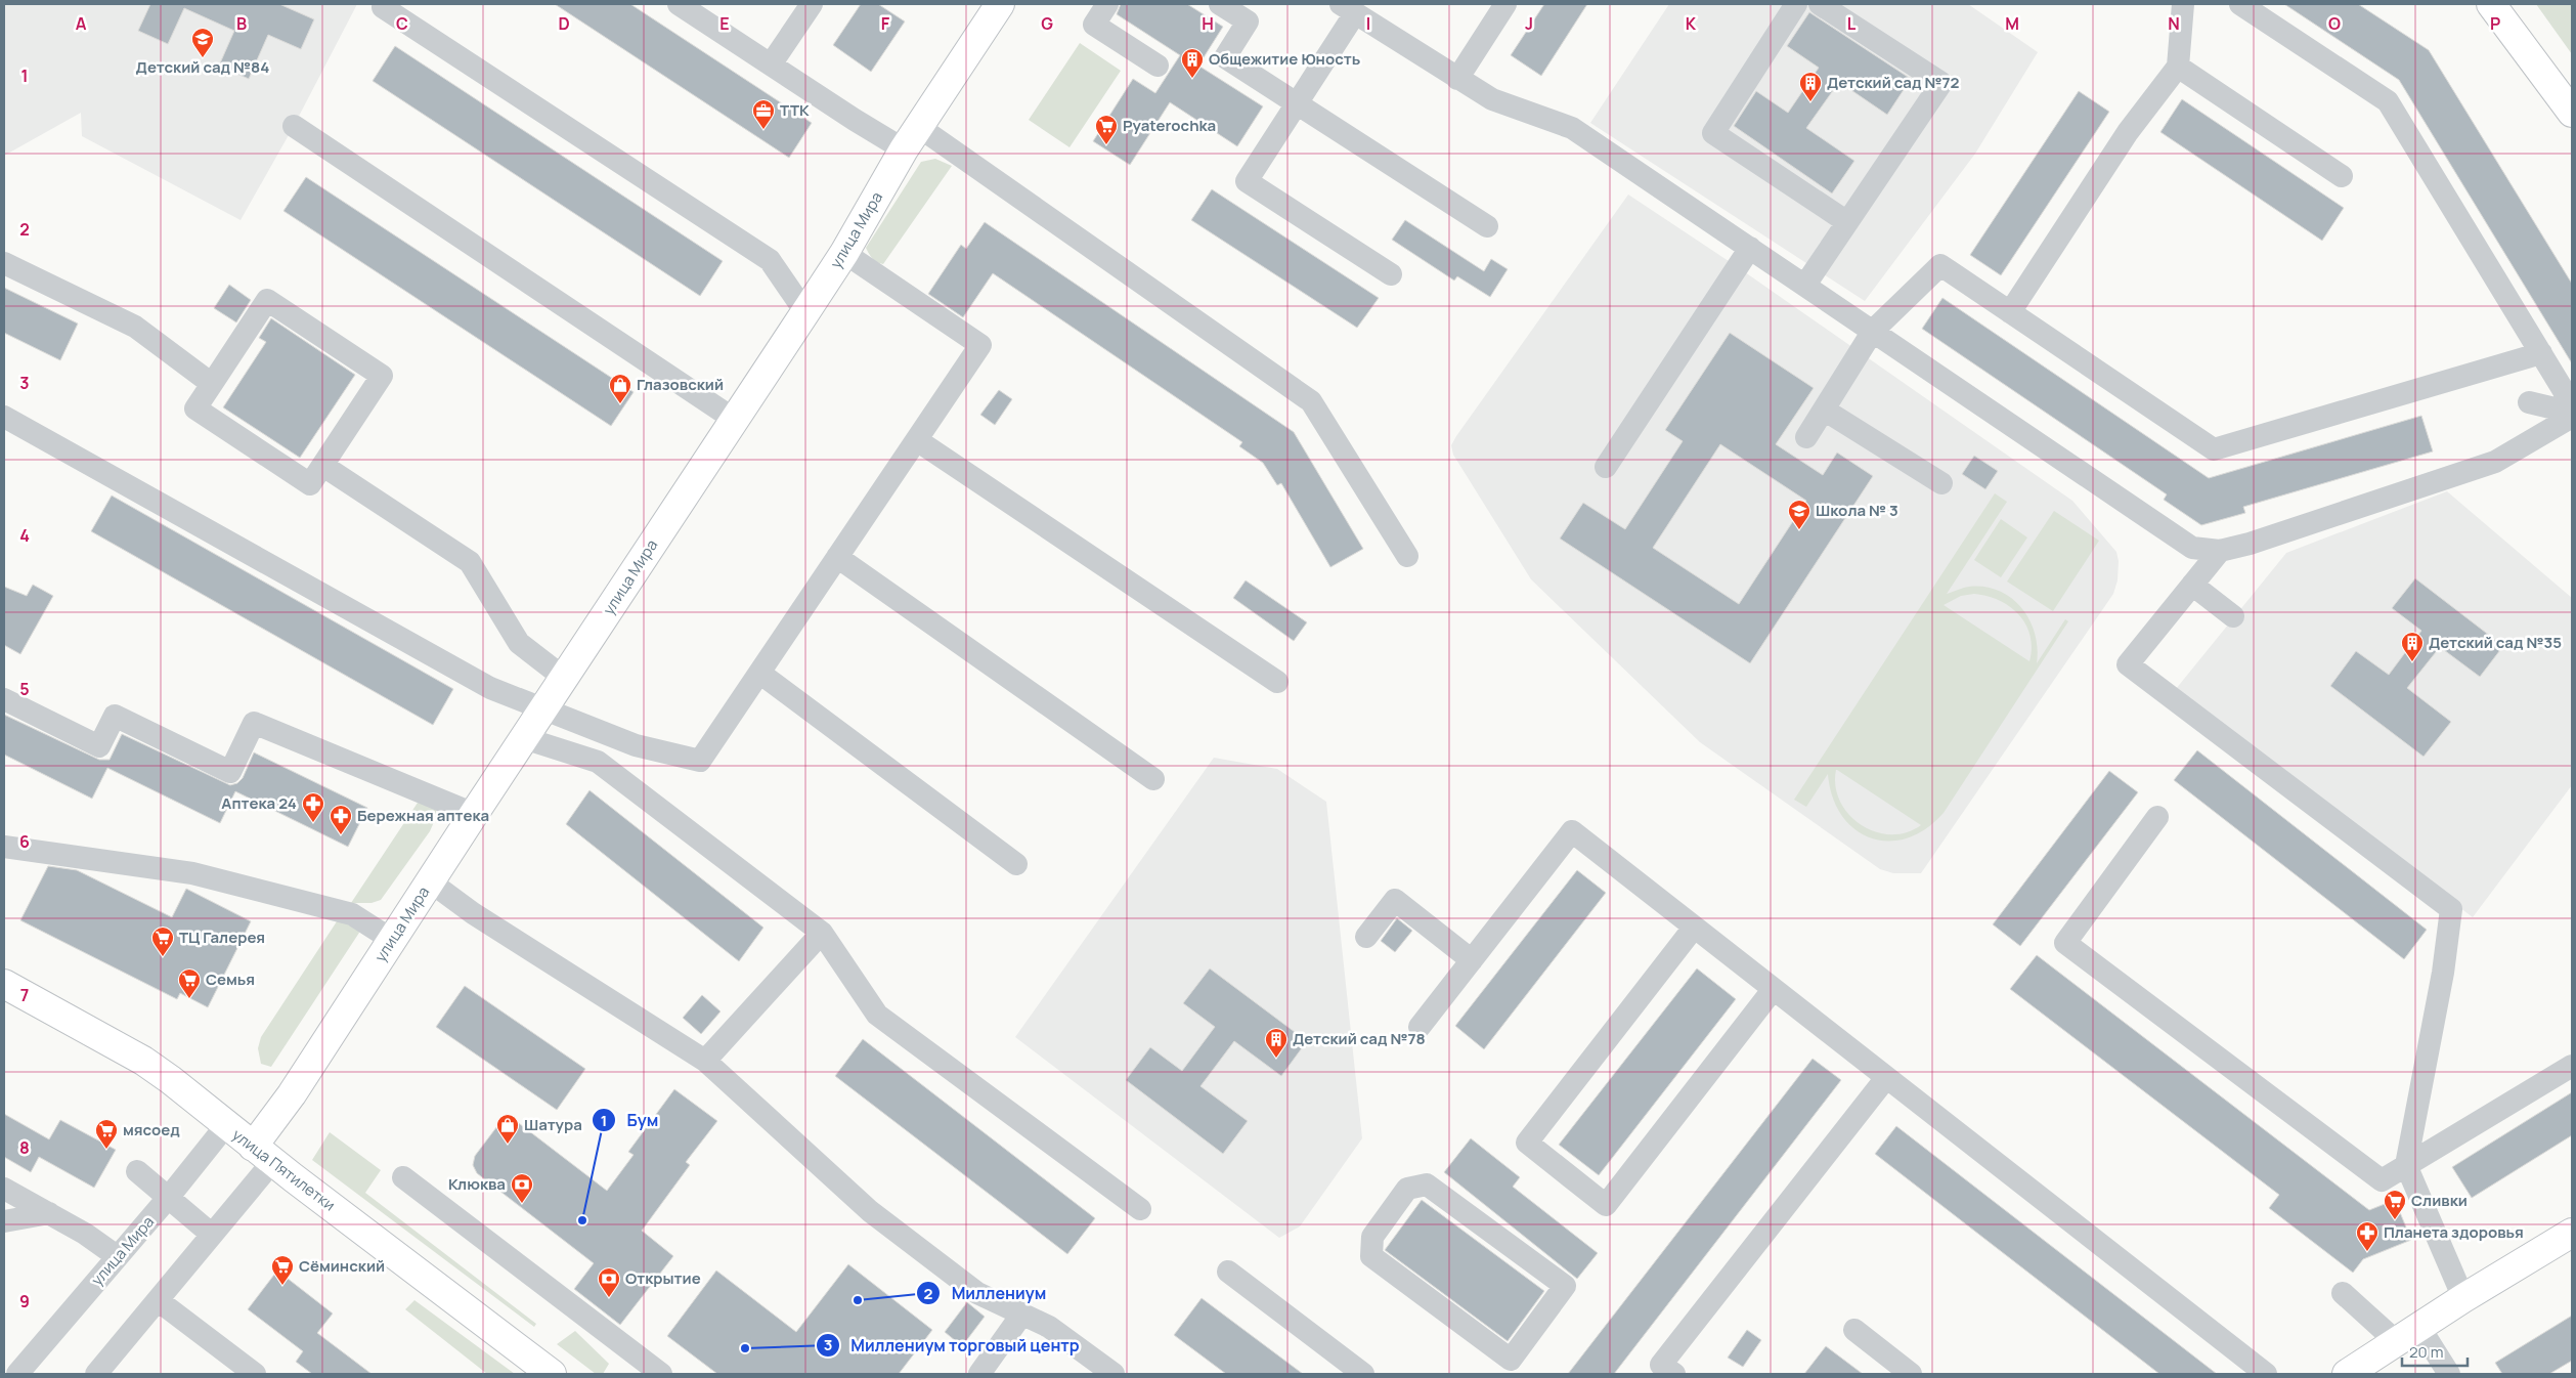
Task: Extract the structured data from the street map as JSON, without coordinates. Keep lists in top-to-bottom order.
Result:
{
  "streets": {
    "main road": ["улица Мира", "улица Пятилетки"]
  },
  "crossings": [
    ["улица Мира", "улица Пятилетки"]
  ],
  "places": {
    "school or university": ["Детский сад №84", "Школа № 3"],
    "building": [
      "Общежитие Юность",
      "Детский сад №72",
      "Детский сад №35",
      "Детский сад №78"
    ],
    "office": ["ТТК"],
    "supermarket": [
      "Pyaterochka",
      "ТЦ Галерея",
      "Семья",
      "мясоед",
      "Сливки",
      "Сёминский"
    ],
    "shop": ["Глазовский", "Шатура"],
    "pharmacy": ["Аптека 24", "Бережная аптека", "Планета здоровья"],
    "bank": ["Клюква", "Открытие"],
    "other": ["Бум", "Миллениум", "Миллениум торговый центр"]
  },
  "scale_bar": "20 m",
  "grid": {
    "columns": [
      "A",
      "B",
      "C",
      "D",
      "E",
      "F",
      "G",
      "H",
      "I",
      "J",
      "K",
      "L",
      "M",
      "N",
      "O",
      "P"
    ],
    "rows": [
      "1",
      "2",
      "3",
      "4",
      "5",
      "6",
      "7",
      "8",
      "9"
    ]
  }
}
